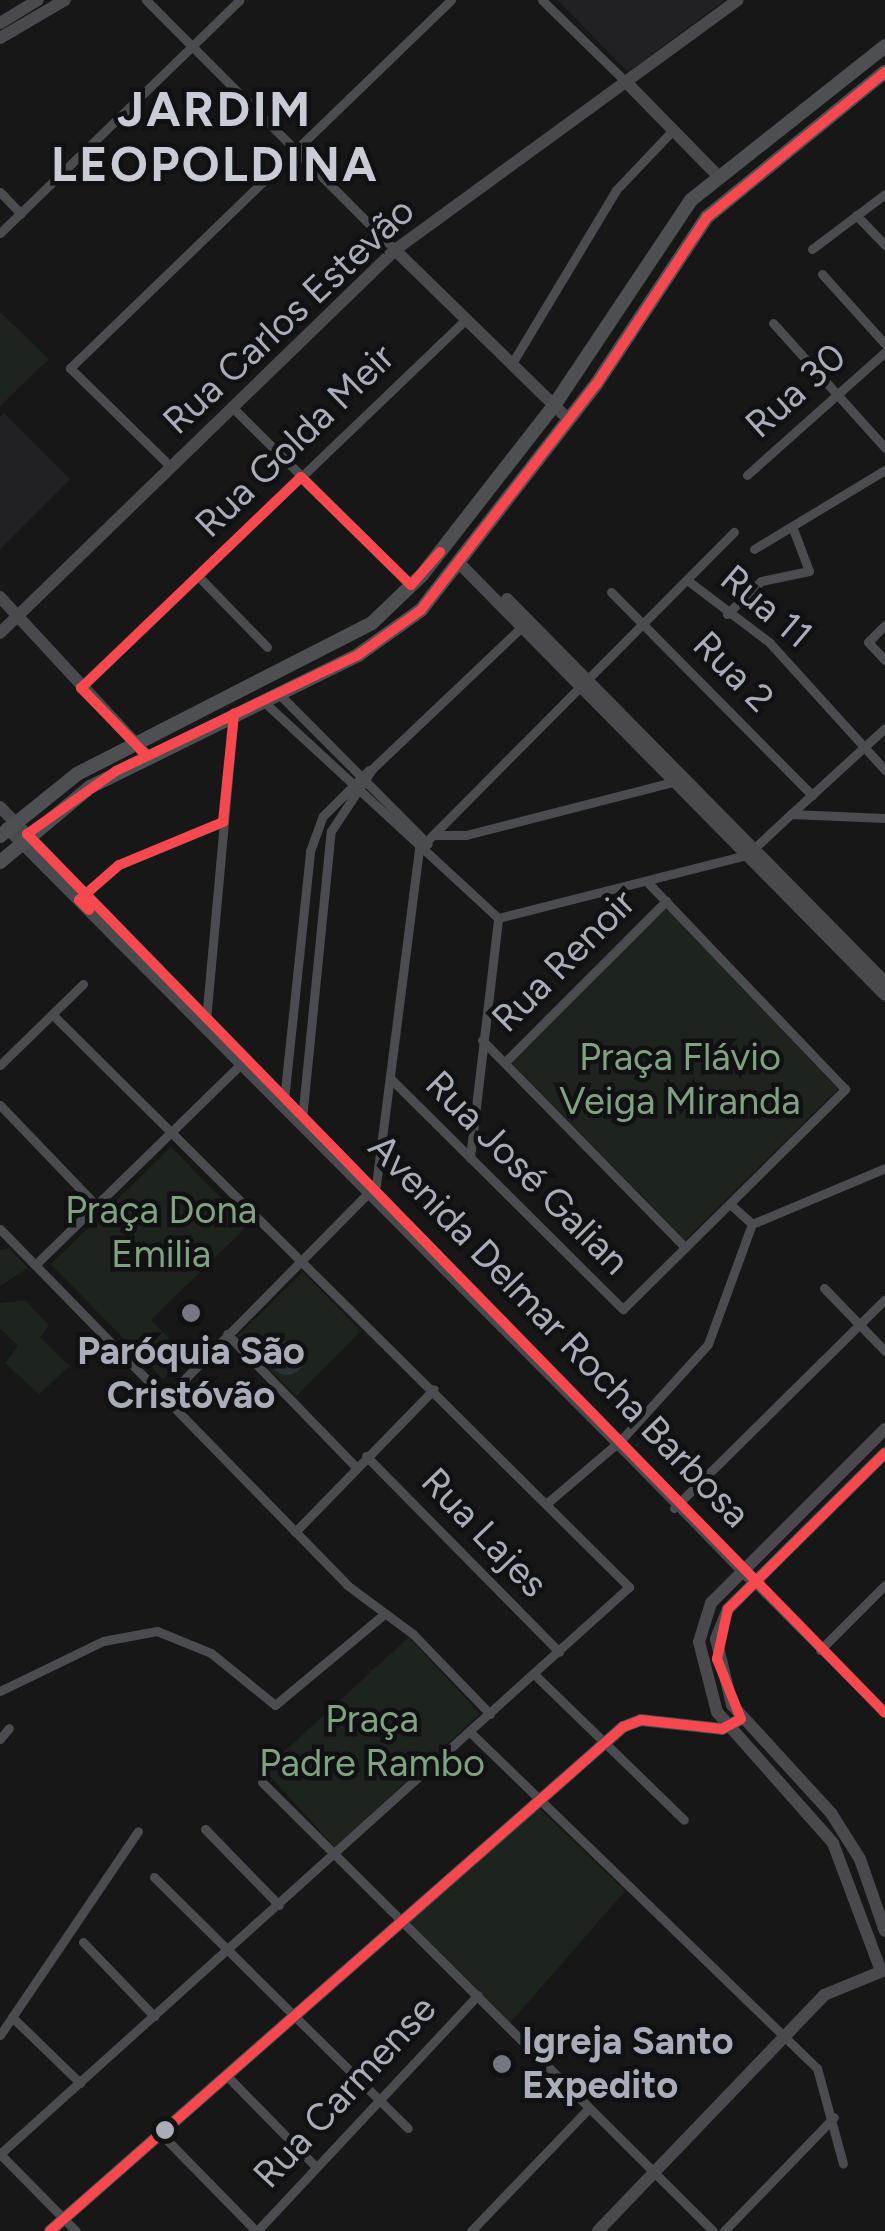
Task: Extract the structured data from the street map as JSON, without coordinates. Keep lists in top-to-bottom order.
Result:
{
  "streets": {
    "street": [
      "Rua Carlos Estevão",
      "Rua 30",
      "Rua Golda Meir",
      "Rua 11",
      "Rua 2",
      "Rua Renoir",
      "Rua José Galian",
      "Avenida Delmar Rocha Barbosa",
      "Rua Lajes",
      "Rua Carmense"
    ]
  },
  "districts": ["JARDIM LEOPOLDINA"],
  "parks": ["Praça Flávio Veiga Miranda", "Praça Dona Emilia", "Praça Padre Rambo"],
  "places": ["Paróquia São Cristóvão", "Igreja Santo Expedito"]
}
